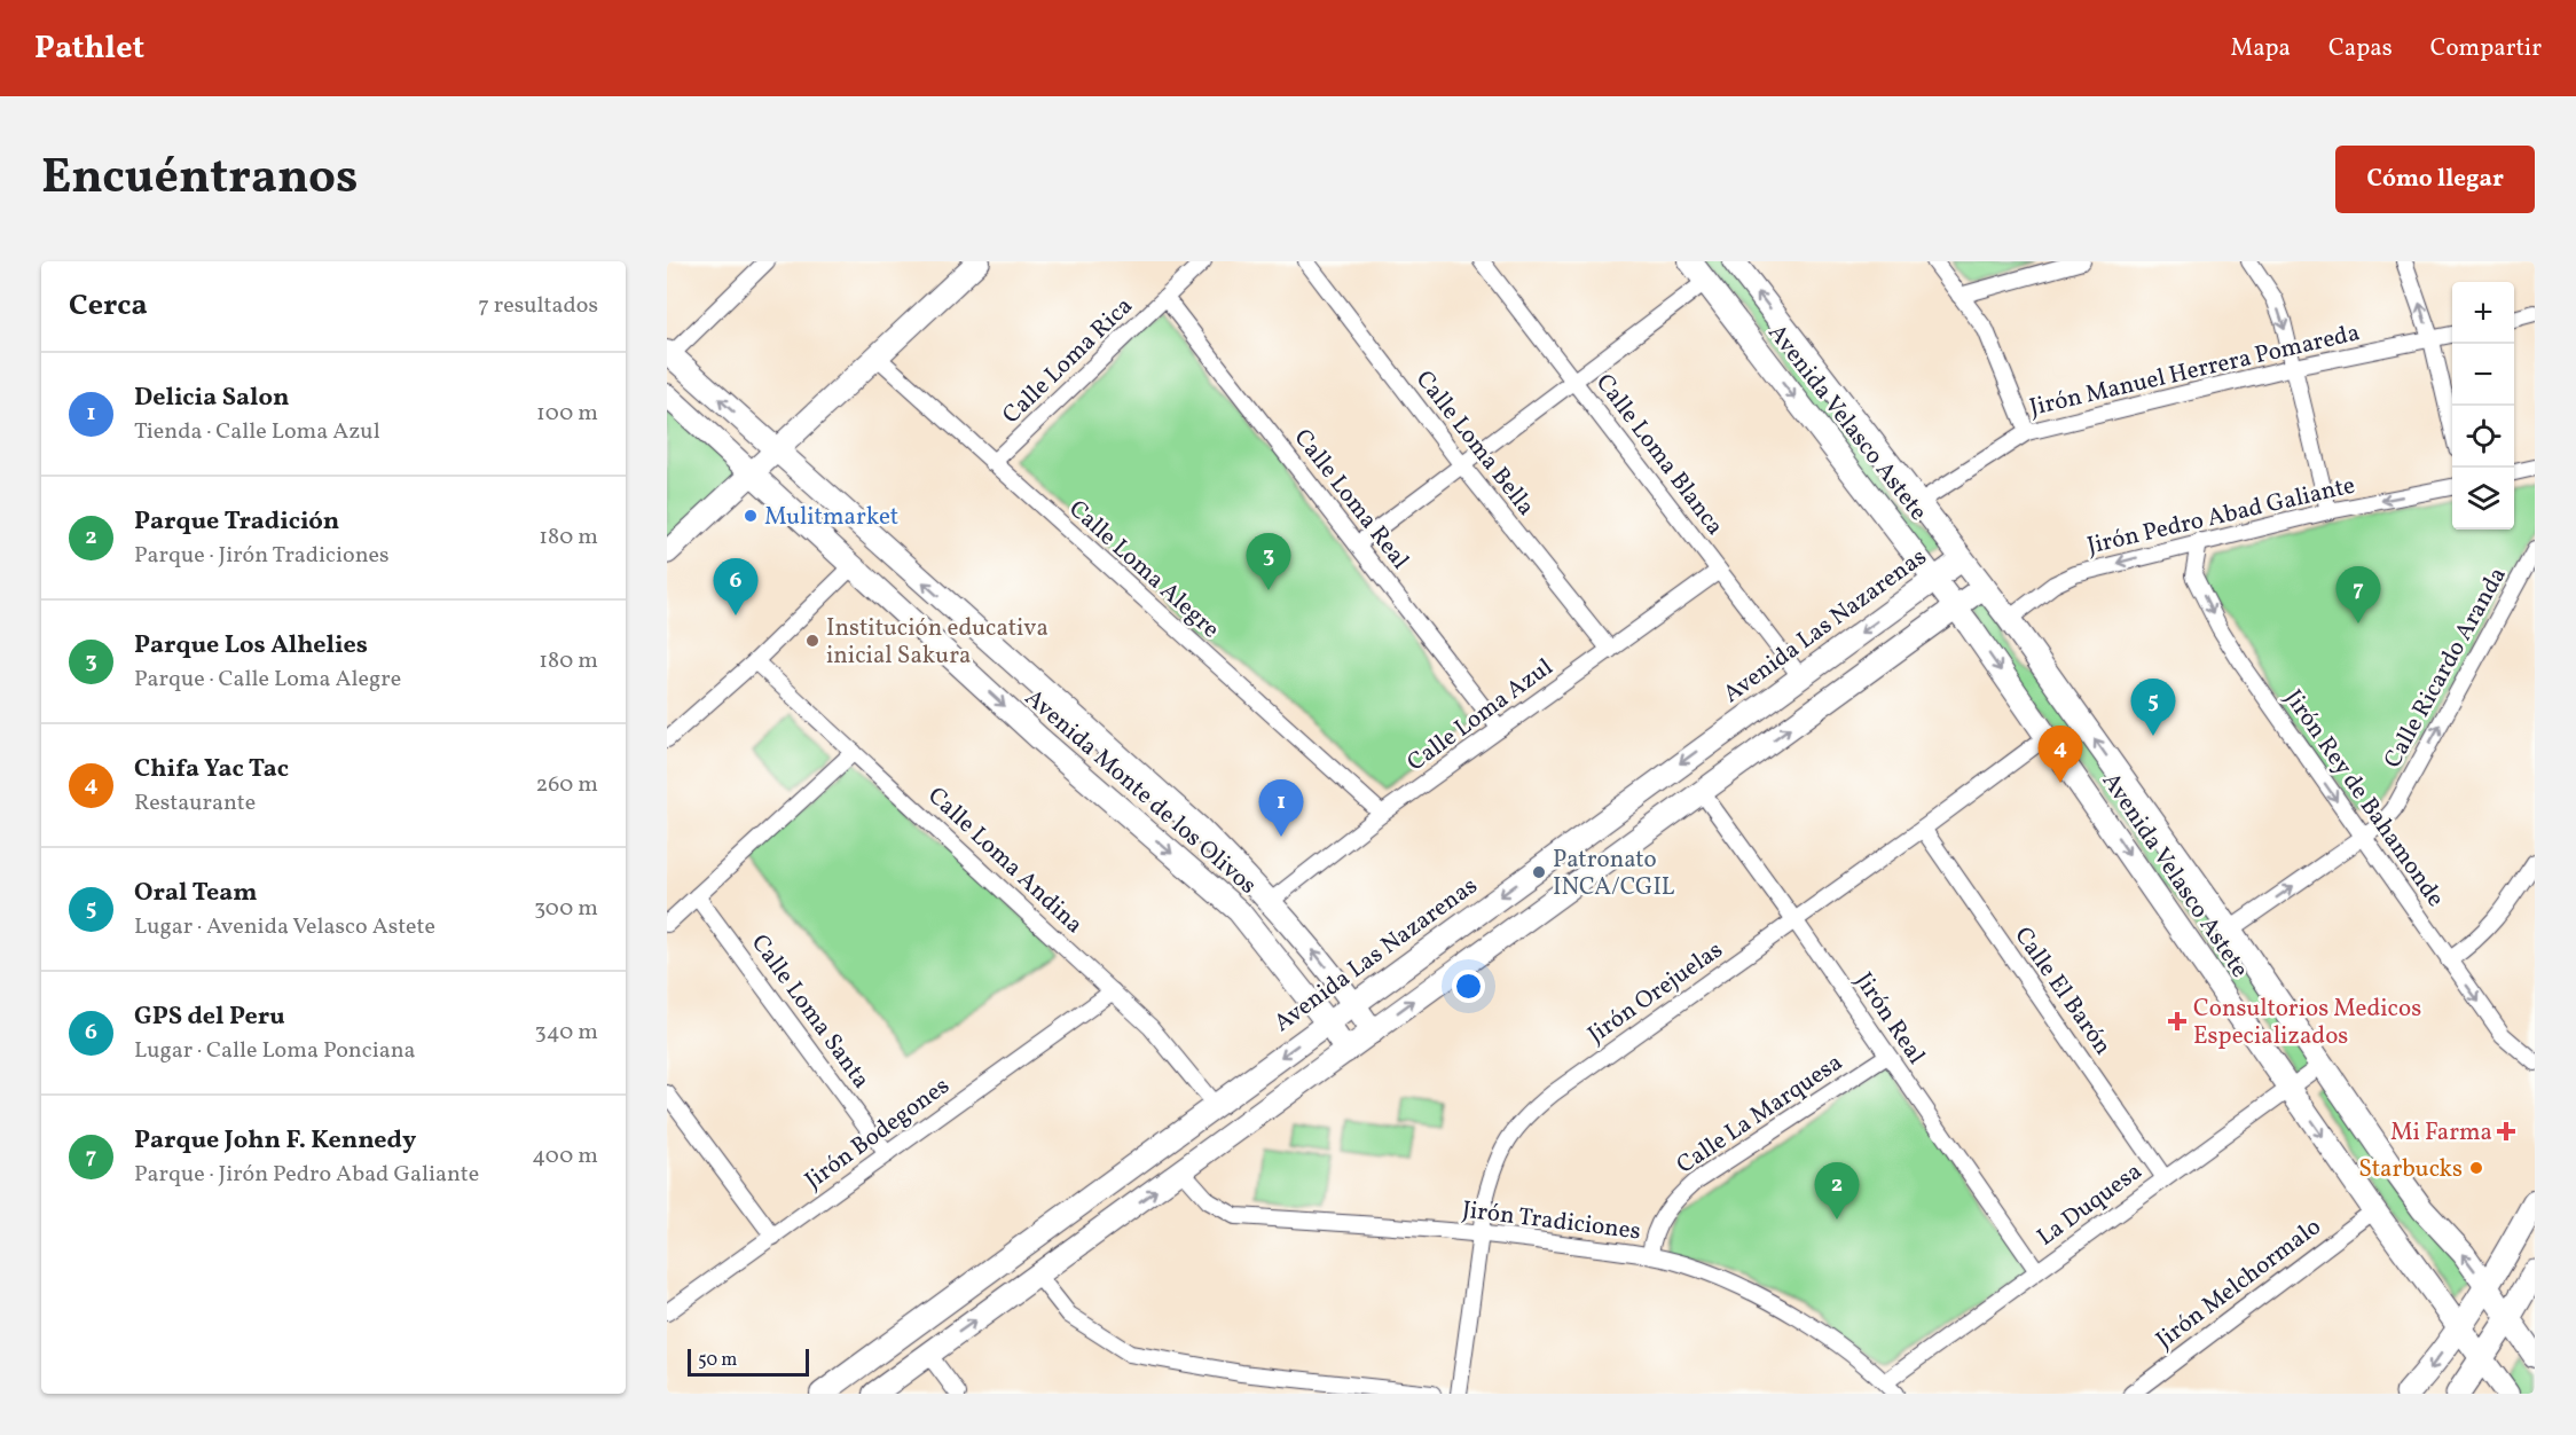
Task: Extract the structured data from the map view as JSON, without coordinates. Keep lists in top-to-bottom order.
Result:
{
  "streets": {
    "street": [
      "Calle Loma Rica",
      "Jirón Manuel Herrera Pomareda",
      "Avenida Velasco Astete",
      "Calle Loma Bella",
      "Calle Loma Blanca",
      "Calle Loma Real",
      "Jirón Pedro Abad Galiante",
      "Calle Loma Alegre",
      "Avenida Las Nazarenas",
      "Calle Ricardo Aranda",
      "Calle Loma Azul",
      "Avenida Monte de los Olivos",
      "Jirón Rey de Bahamonde",
      "Calle Loma Andina",
      "Calle El Barón",
      "Jirón Orejuelas",
      "Calle Loma Santa",
      "Jirón Real",
      "Calle La Marquesa",
      "Jirón Bodegones",
      "La Duquesa",
      "Jirón Tradiciones",
      "Jirón Melchormalo"
    ]
  },
  "crossings": [
    ["Calle Loma Rica", "Calle Loma Real"],
    ["Calle Loma Rica", "Calle Loma Alegre"],
    ["Jirón Manuel Herrera Pomareda", "Avenida Velasco Astete"],
    ["Avenida Velasco Astete", "Jirón Pedro Abad Galiante"],
    ["Avenida Velasco Astete", "Avenida Las Nazarenas"],
    ["Avenida Velasco Astete", "Calle Ricardo Aranda"],
    ["Avenida Velasco Astete", "Jirón Orejuelas"],
    ["Avenida Velasco Astete", "La Duquesa"],
    ["Avenida Velasco Astete", "Jirón Melchormalo"],
    ["Calle Loma Bella", "Calle Loma Azul"],
    ["Calle Loma Blanca", "Avenida Las Nazarenas"],
    ["Calle Loma Blanca", "Calle Loma Azul"],
    ["Calle Loma Real", "Calle Loma Azul"],
    ["Jirón Pedro Abad Galiante", "Jirón Rey de Bahamonde"],
    ["Calle Loma Alegre", "Calle Loma Azul"],
    ["Avenida Las Nazarenas", "Avenida Monte de los Olivos"],
    ["Avenida Las Nazarenas", "Calle Loma Andina"],
    ["Calle Ricardo Aranda", "Jirón Rey de Bahamonde"],
    ["Calle Loma Azul", "Avenida Monte de los Olivos"],
    ["Calle Loma Andina", "Jirón Bodegones"],
    ["Calle El Barón", "Jirón Orejuelas"],
    ["Calle El Barón", "La Duquesa"],
    ["Jirón Orejuelas", "Jirón Real"],
    ["Jirón Orejuelas", "Jirón Tradiciones"],
    ["Calle Loma Santa", "Jirón Bodegones"],
    ["Jirón Real", "Calle La Marquesa"],
    ["Jirón Real", "La Duquesa"],
    ["Calle La Marquesa", "Jirón Tradiciones"],
    ["La Duquesa", "Jirón Tradiciones"]
  ],
  "one_way": ["Jirón Pedro Abad Galiante", "Calle Ricardo Aranda", "Jirón Rey de Bahamonde"],
  "places": {
    "other": [
      "Mulitmarket",
      "Institución educativa inicial Sakura",
      "Patronato INCA/CGIL",
      "Starbucks"
    ],
    "health": ["Consultorios Medicos Especializados", "Mi Farma"]
  },
  "scale_bar": "50 m",
  "page": {
    "header": "Pathlet",
    "nav": ["Mapa", "Capas", "Compartir"],
    "title": "Encuéntranos",
    "buttons": "Cómo llegar",
    "heading": ["Cerca", "7 resultados"],
    "map_buttons": ["+", "−"],
    "list": [
      {
        "mark": "1",
        "name": "Delicia Salon",
        "note": "Tienda · Calle Loma Azul",
        "value": "100 m"
      },
      {
        "mark": "2",
        "name": "Parque Tradición",
        "note": "Parque · Jirón Tradiciones",
        "value": "180 m"
      },
      {
        "mark": "3",
        "name": "Parque Los Alhelies",
        "note": "Parque · Calle Loma Alegre",
        "value": "180 m"
      },
      {
        "mark": "4",
        "name": "Chifa Yac Tac",
        "note": "Restaurante",
        "value": "260 m"
      },
      {
        "mark": "5",
        "name": "Oral Team",
        "note": "Lugar · Avenida Velasco Astete",
        "value": "300 m"
      },
      {
        "mark": "6",
        "name": "GPS del Peru",
        "note": "Lugar · Calle Loma Ponciana",
        "value": "340 m"
      },
      {
        "mark": "7",
        "name": "Parque John F. Kennedy",
        "note": "Parque · Jirón Pedro Abad Galiante",
        "value": "400 m"
      }
    ],
    "pins": [
      "3",
      "6",
      "7",
      "5",
      "4",
      "1",
      "2"
    ],
    "scale": "50 m"
  }
}
